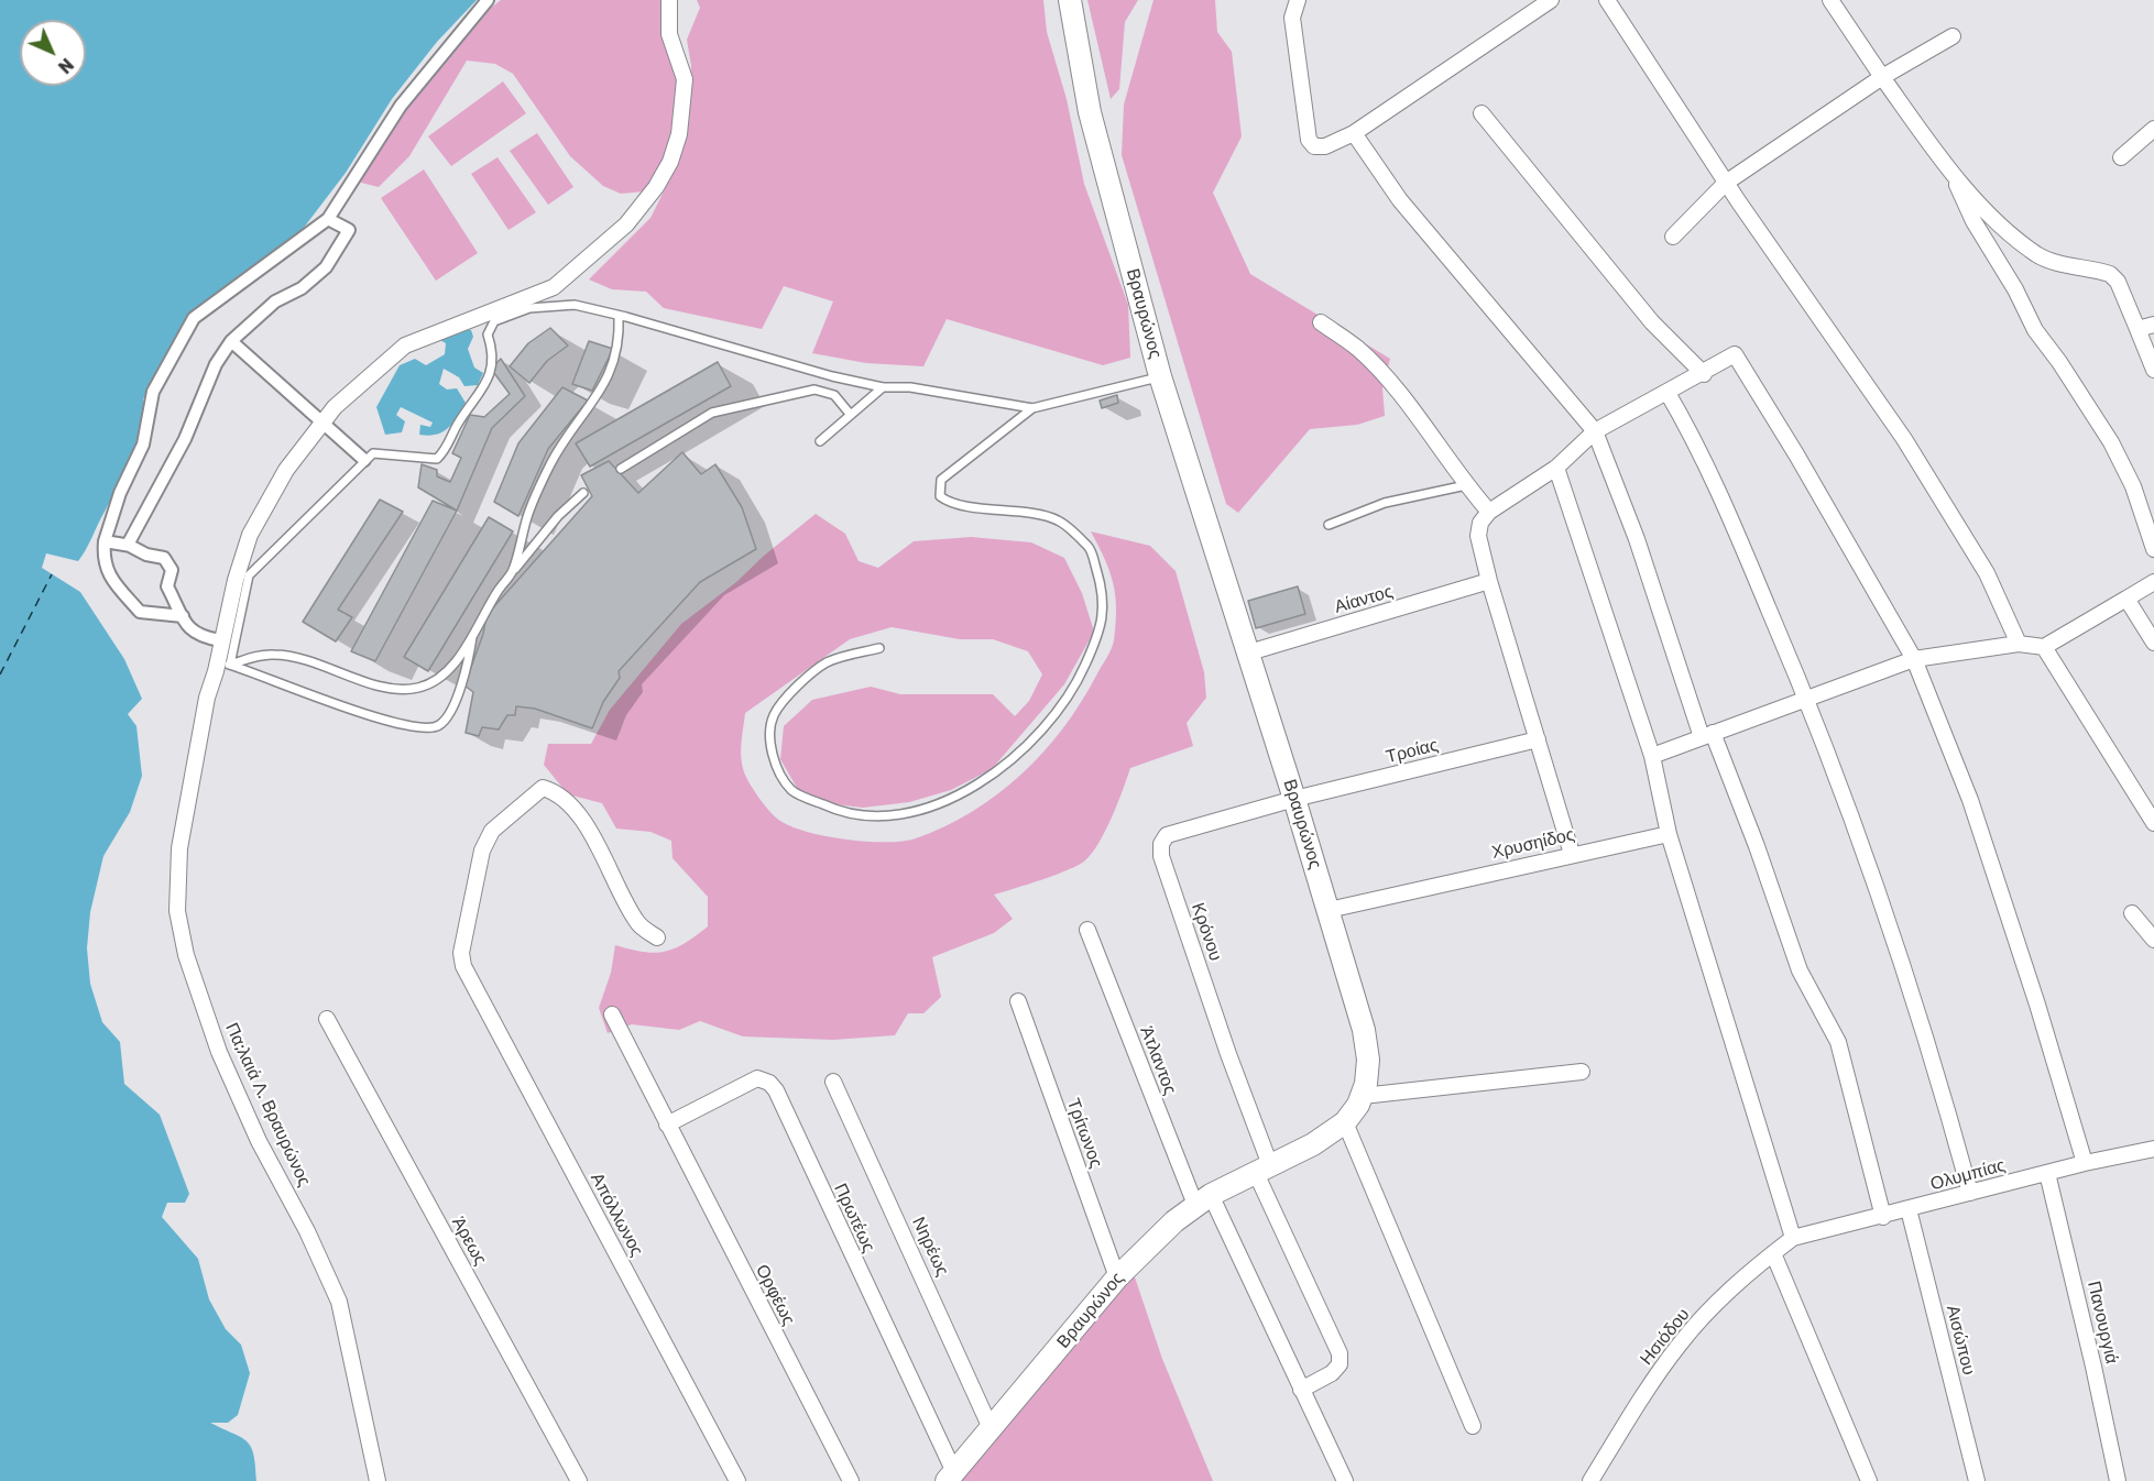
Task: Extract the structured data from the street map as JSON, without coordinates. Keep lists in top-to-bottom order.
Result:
{
  "streets": {
    "main road": ["Βραυρώνος"],
    "street": [
      "Αίαντος",
      "Τροίας",
      "Χρυσηίδος",
      "Κρόνου",
      "Άτλαντος",
      "Πα;λαιά Λ. Βραυρώνος",
      "Τρίτωνος",
      "Ολυμπίας",
      "Απόλλωνος",
      "Πρωτέως",
      "Άρεως",
      "Νηρέως",
      "Ορφέως",
      "Πανουργιά",
      "Ησιόδου",
      "Αισώπου"
    ]
  },
  "crossings": [
    ["Βραυρώνος", "Αίαντος"],
    ["Βραυρώνος", "Τροίας"],
    ["Βραυρώνος", "Χρυσηίδος"],
    ["Βραυρώνος", "Κρόνου"],
    ["Βραυρώνος", "Άτλαντος"],
    ["Βραυρώνος", "Τρίτωνος"],
    ["Βραυρώνος", "Πρωτέως"],
    ["Βραυρώνος", "Νηρέως"],
    ["Τροίας", "Κρόνου"],
    ["Ολυμπίας", "Πανουργιά"],
    ["Ολυμπίας", "Ησιόδου"],
    ["Ολυμπίας", "Αισώπου"],
    ["Πρωτέως", "Ορφέως"]
  ],
  "north": "bottom right"
}
